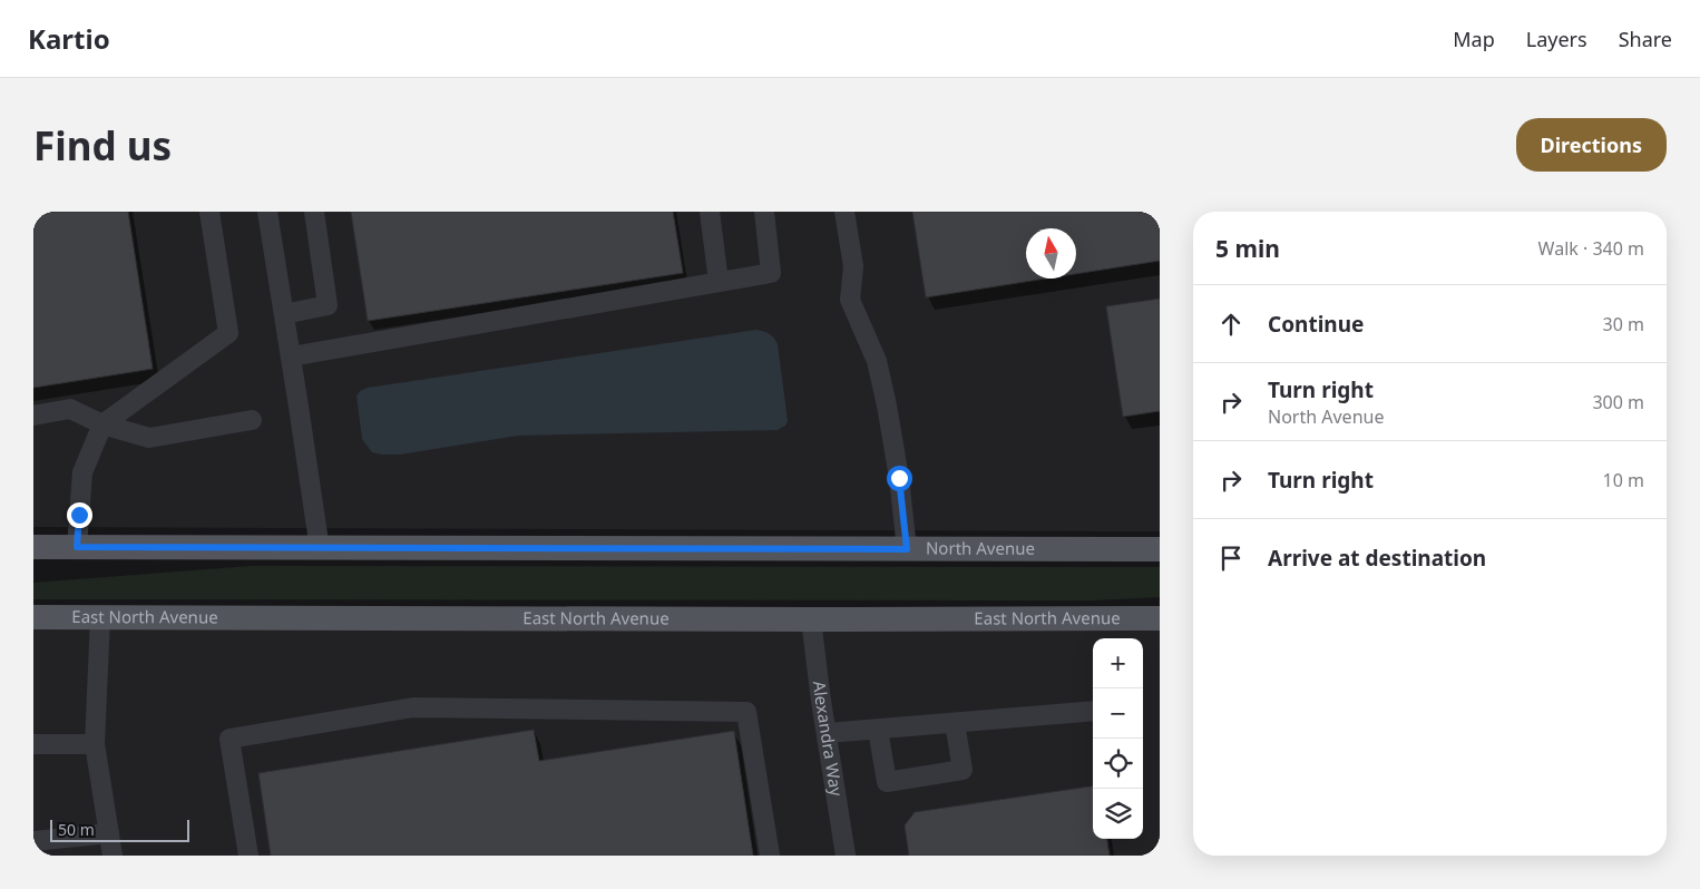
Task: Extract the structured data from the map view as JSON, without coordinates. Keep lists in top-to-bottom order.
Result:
{
  "streets": {
    "main road": ["North Avenue", "East North Avenue"],
    "street": ["Alexandra Way"]
  },
  "crossings": [
    ["East North Avenue", "Alexandra Way"]
  ],
  "scale_bar": "50 m",
  "north": "top",
  "page": {
    "header": "Kartio",
    "nav": ["Map", "Layers", "Share"],
    "buttons": "Directions",
    "title": "Find us",
    "heading": ["5 min", "Walk · 340 m"],
    "list": [
      ["Continue", "30 m"],
      ["Turn right", "North Avenue", "300 m"],
      ["Turn right", "10 m"],
      "Arrive at destination"
    ],
    "map_buttons": ["+", "−"],
    "scale": "50 m"
  }
}
